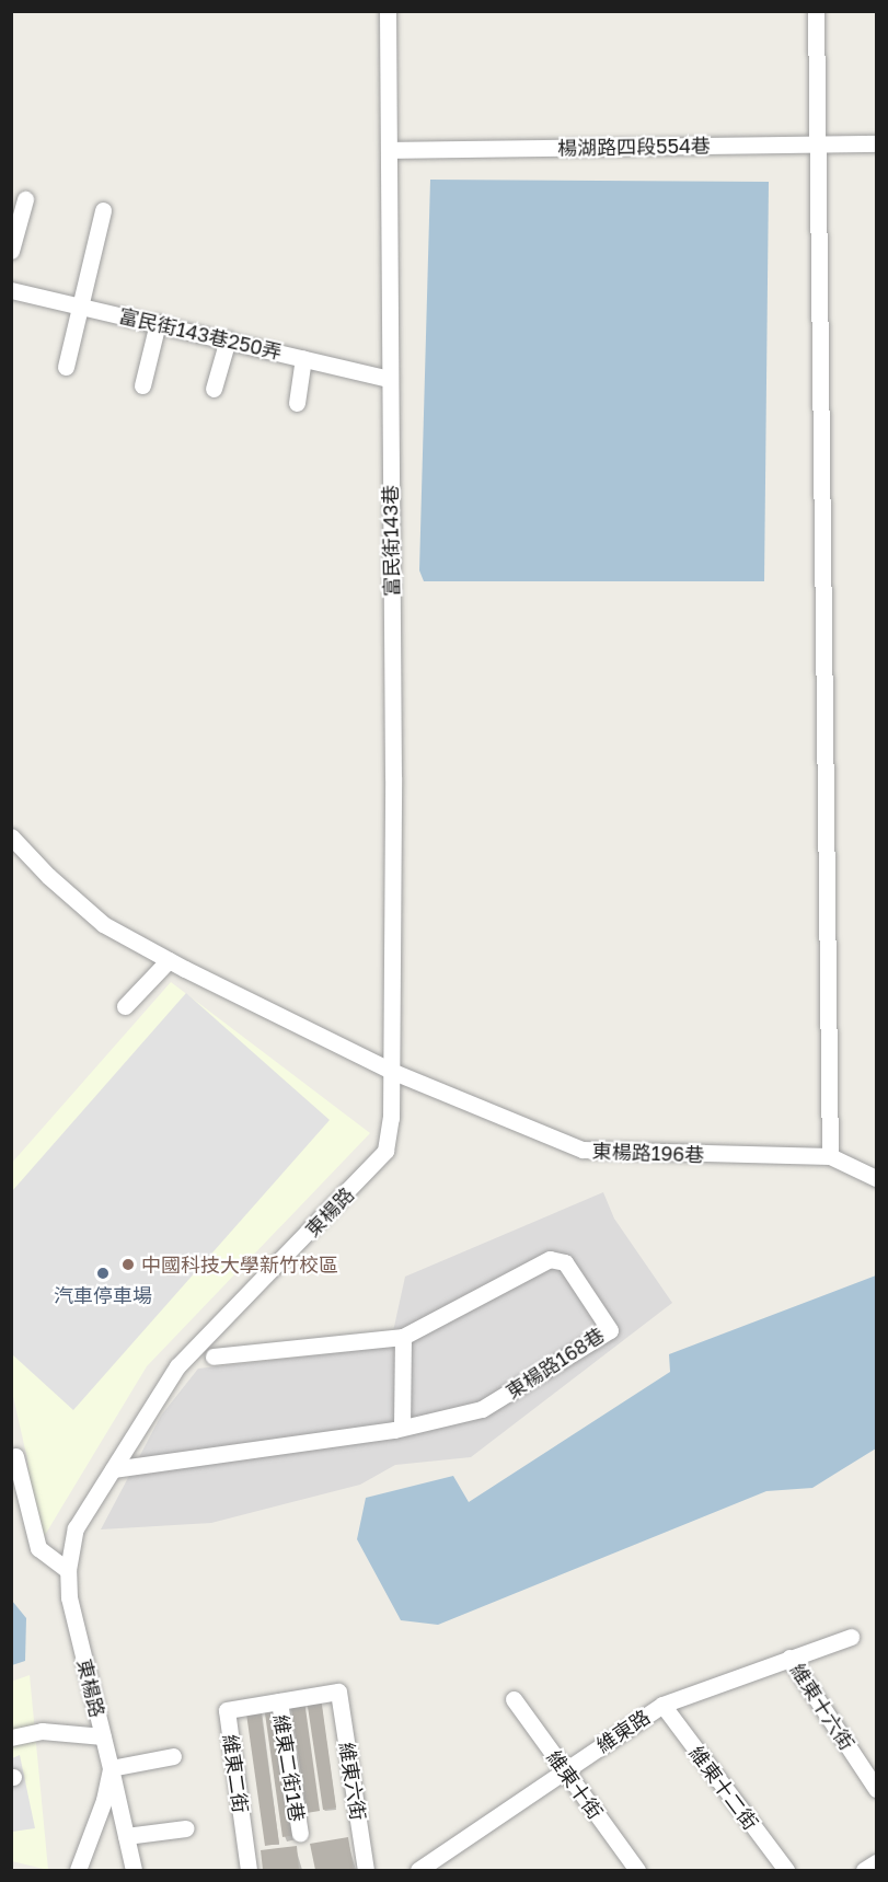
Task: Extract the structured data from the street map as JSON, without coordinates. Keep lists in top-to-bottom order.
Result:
{
  "streets": {
    "street": [
      "楊湖路四段554巷",
      "富民街143巷250弄",
      "富民街143巷",
      "東楊路196巷",
      "東楊路",
      "東楊路168巷",
      "維東十六街",
      "維東路",
      "維東二街1巷",
      "維東二街",
      "維東六街",
      "維東十街",
      "維東十二街"
    ]
  },
  "crossings": [
    ["楊湖路四段554巷", "富民街143巷"],
    ["富民街143巷250弄", "富民街143巷"],
    ["富民街143巷", "東楊路196巷"],
    ["富民街143巷", "東楊路"],
    ["東楊路196巷", "東楊路"],
    ["東楊路", "東楊路168巷"],
    ["維東十六街", "維東路"],
    ["維東路", "維東十街"],
    ["維東路", "維東十二街"],
    ["維東二街1巷", "維東二街"],
    ["維東二街", "維東六街"]
  ],
  "places": ["中國科技大學新竹校區", "汽車停車場"]
}
